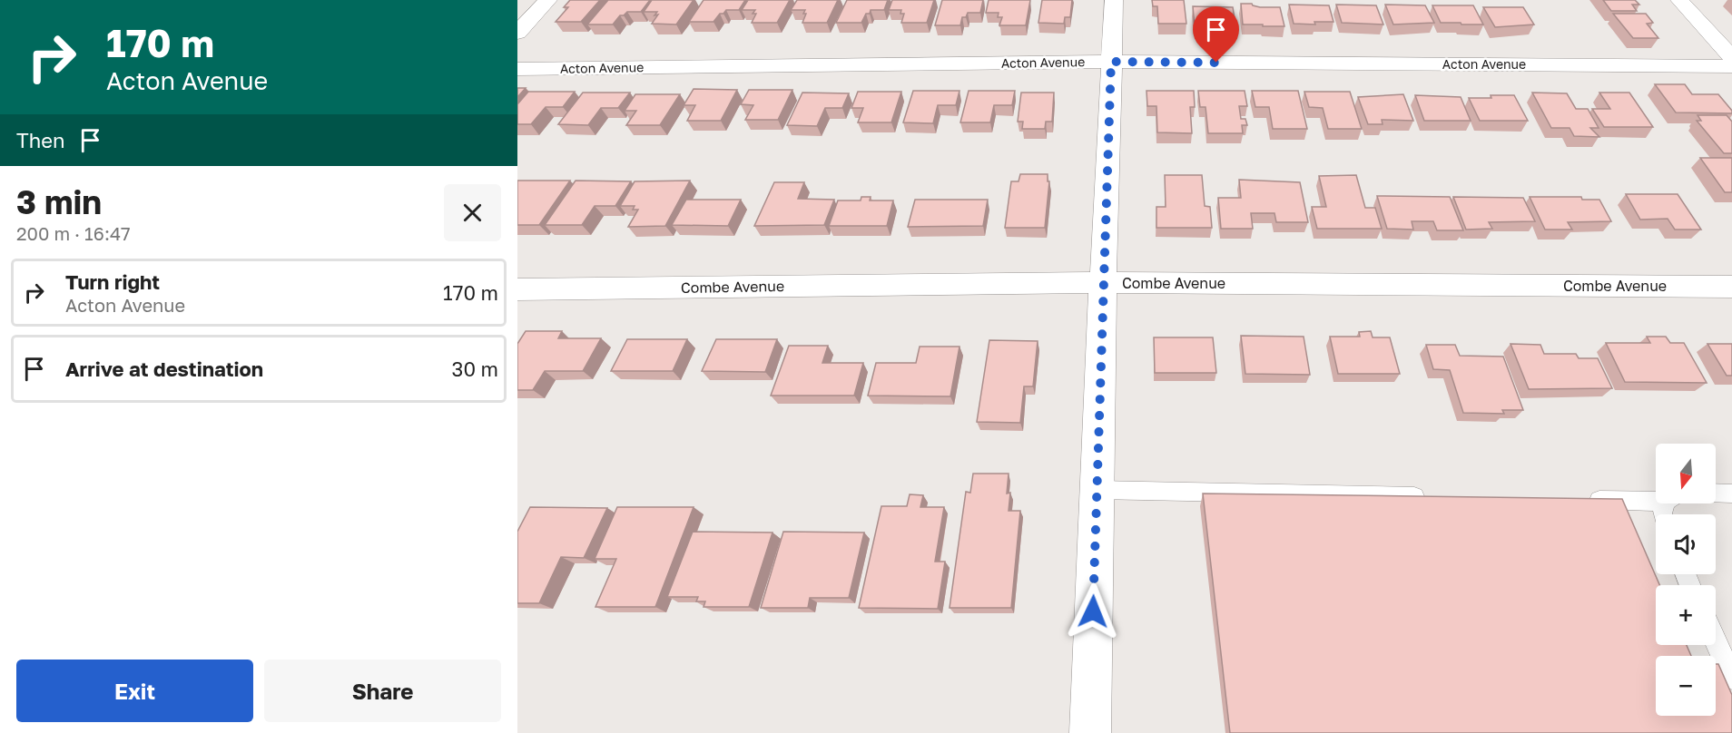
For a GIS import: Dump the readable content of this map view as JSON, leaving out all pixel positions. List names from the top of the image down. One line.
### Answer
{"streets":{"street":["Acton Avenue","Combe Avenue"]},"north":"bottom","page":{"turn":["170 m","Acton Avenue"],"then":"Then","heading":["3 min","200 m · 16:47"],"list":[{"name":"Turn right","note":"Acton Avenue","value":"170 m"},{"name":"Arrive at destination","value":"30 m"}],"map_buttons":["+","−"],"buttons":["Exit","Share"]}}
